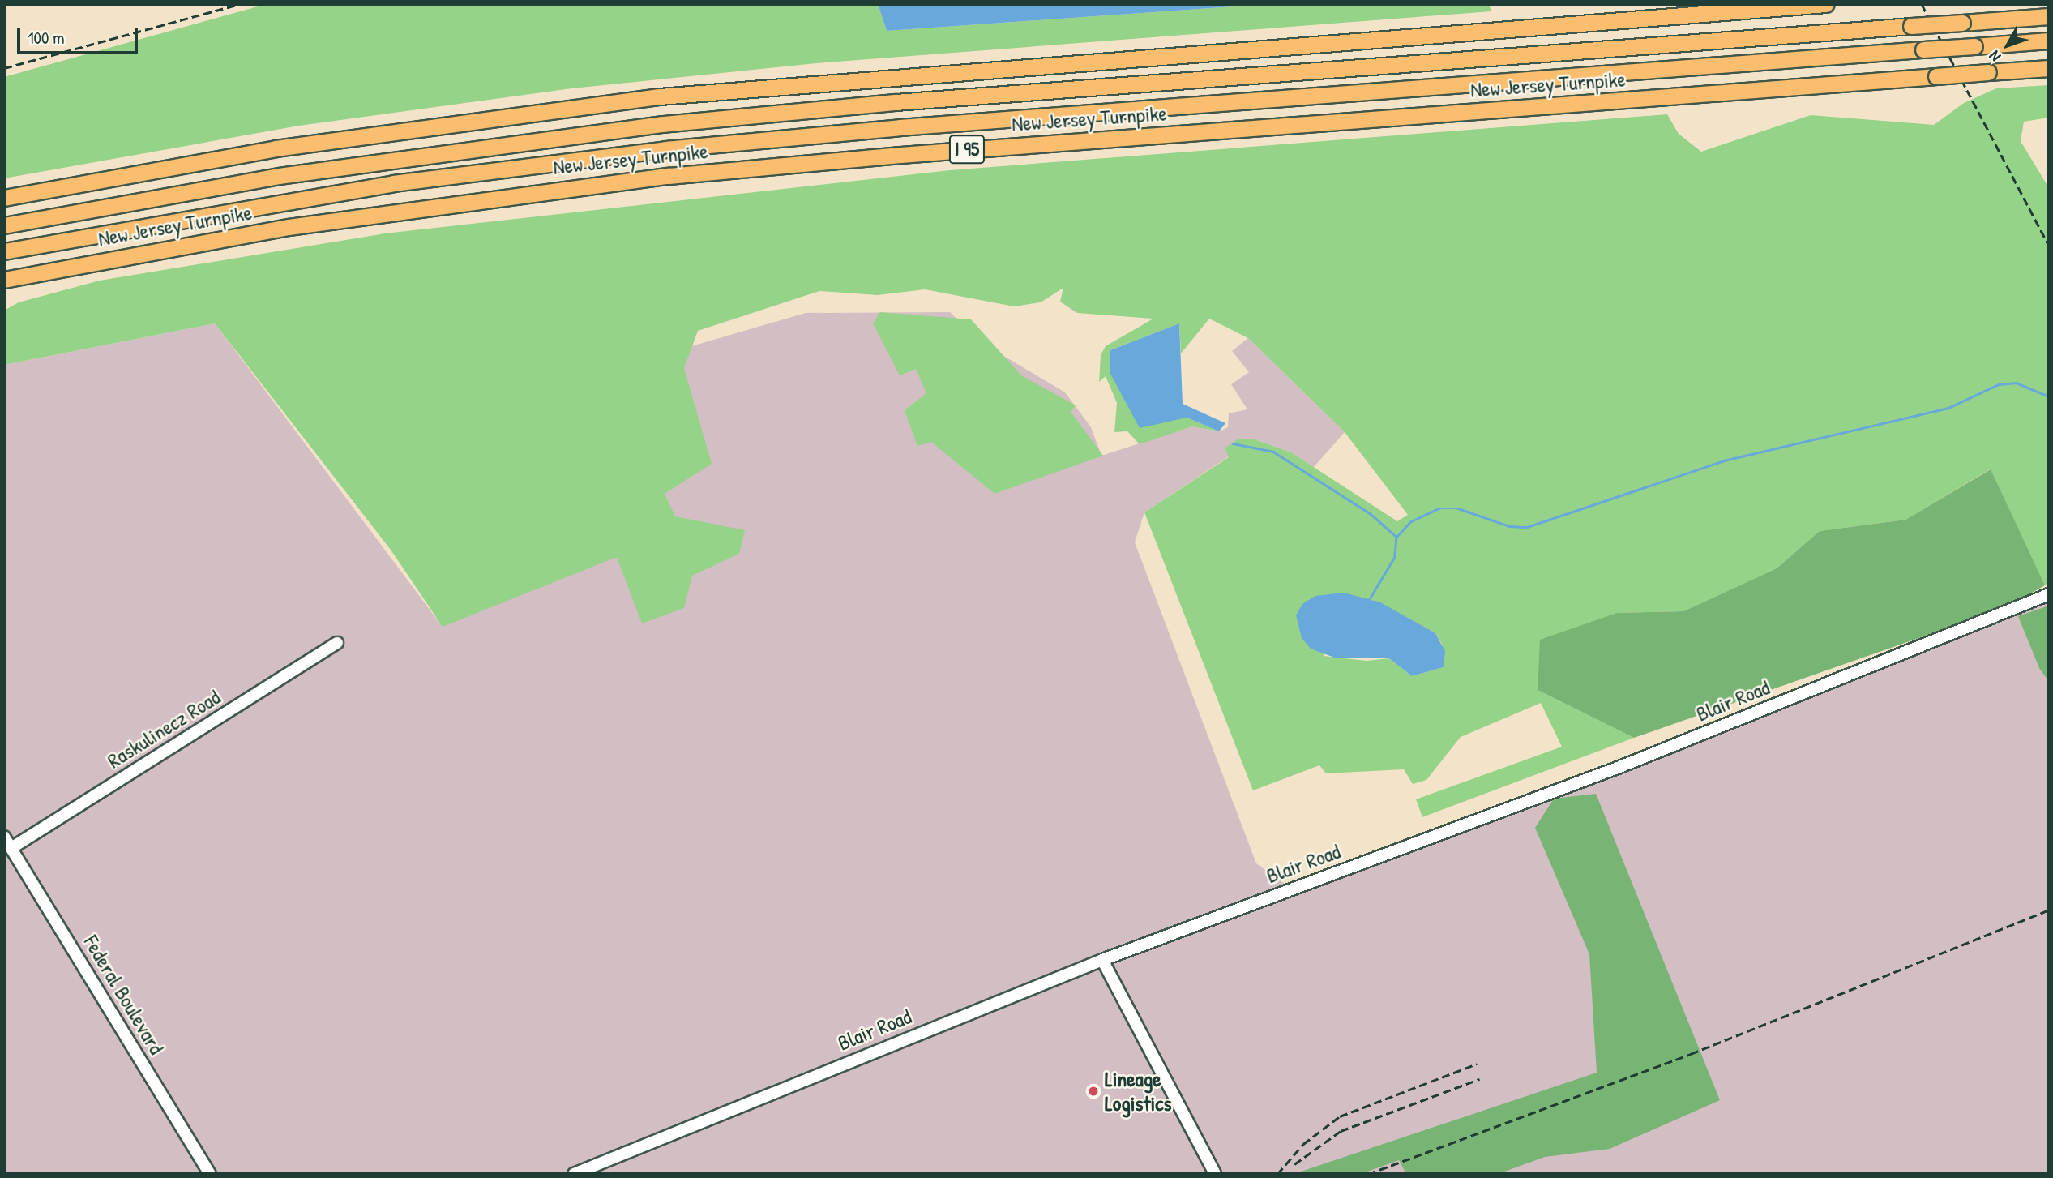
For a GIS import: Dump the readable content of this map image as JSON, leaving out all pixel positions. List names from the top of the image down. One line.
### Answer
{"streets":{"highway":["New Jersey Turnpike","I 95"],"street":["Blair Road","Raskulinecz Road","Federal Boulevard"]},"crossings":[["Raskulinecz Road","Federal Boulevard"]],"places":["Lineage Logistics"],"scale_bar":"100 m","north":"bottom left"}
